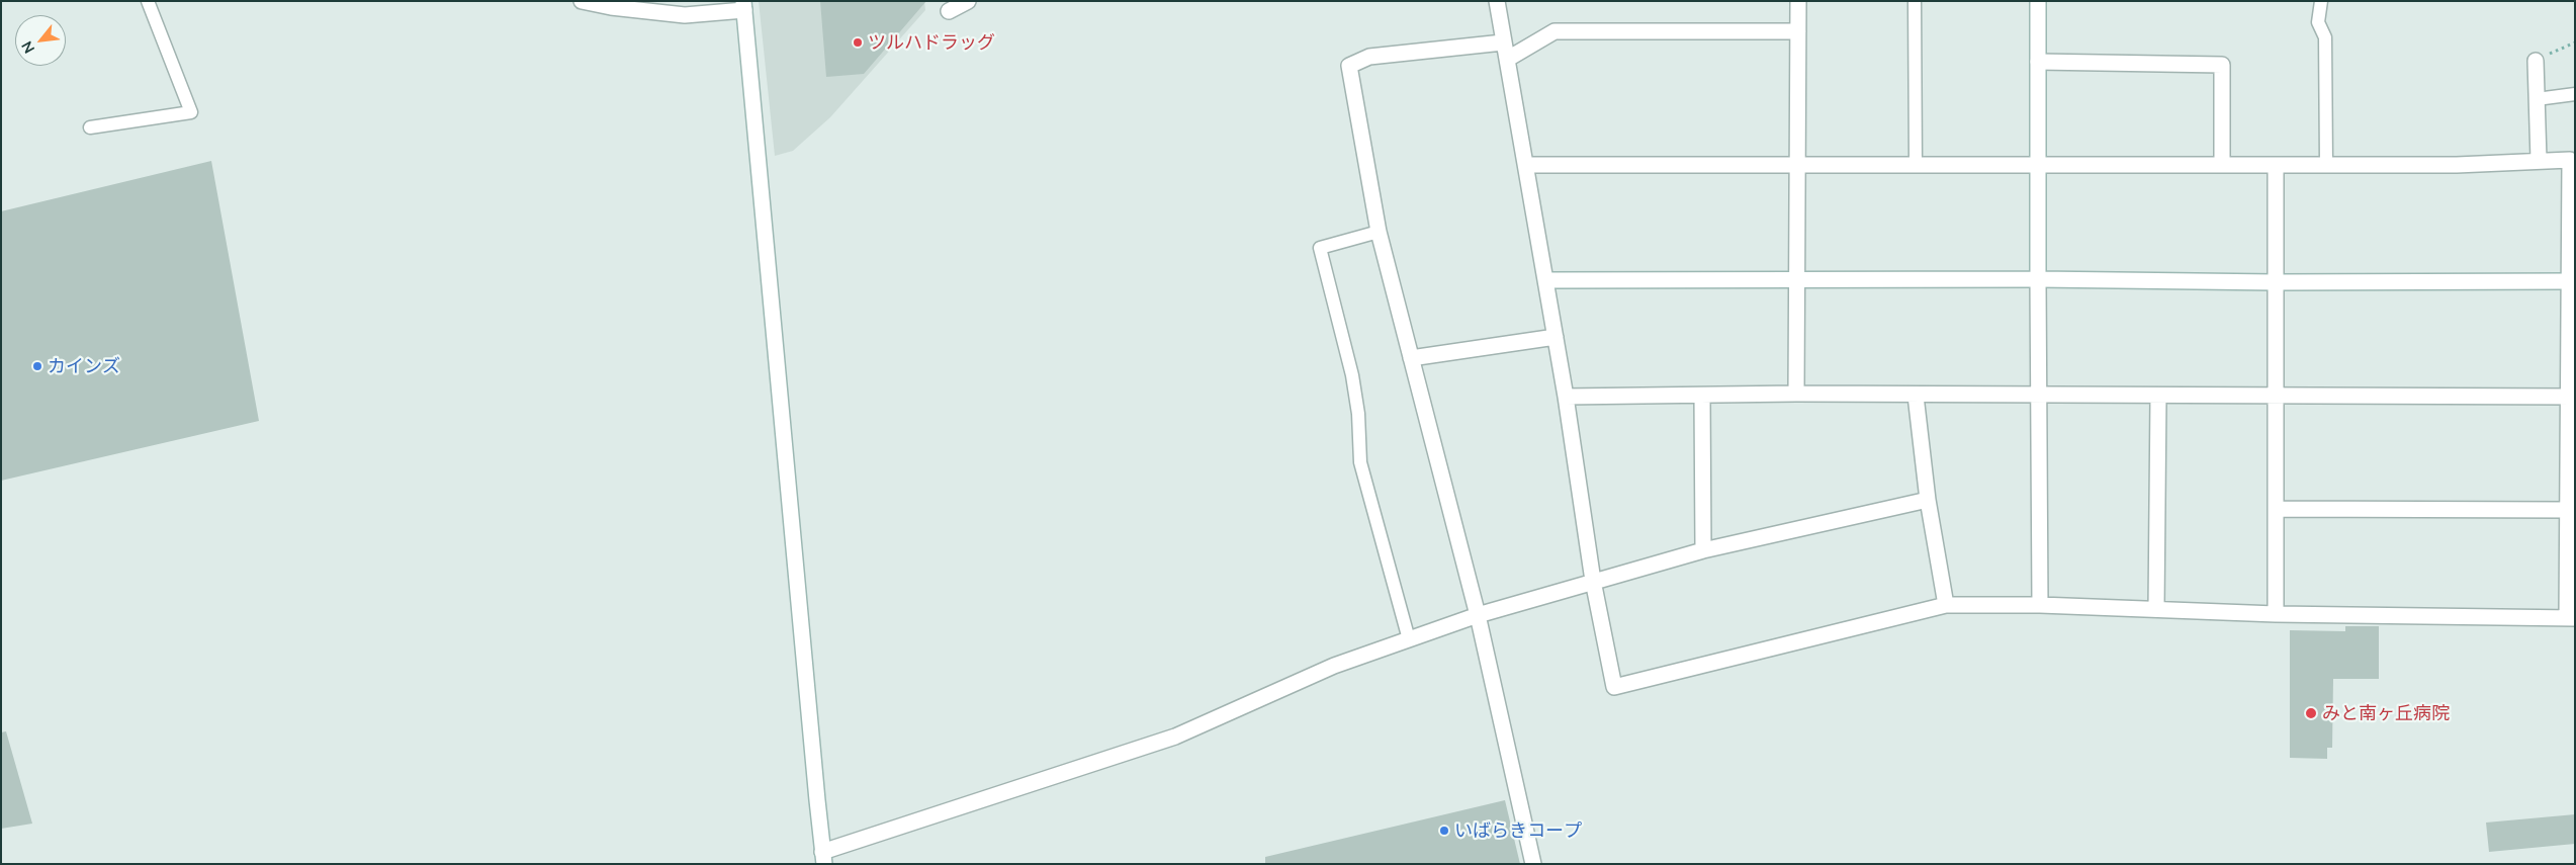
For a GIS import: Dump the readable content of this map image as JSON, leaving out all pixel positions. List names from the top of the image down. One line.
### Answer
{"places":["ツルハドラッグ","カインズ","みと南ヶ丘病院","いばらきコープ"],"north":"bottom left"}
